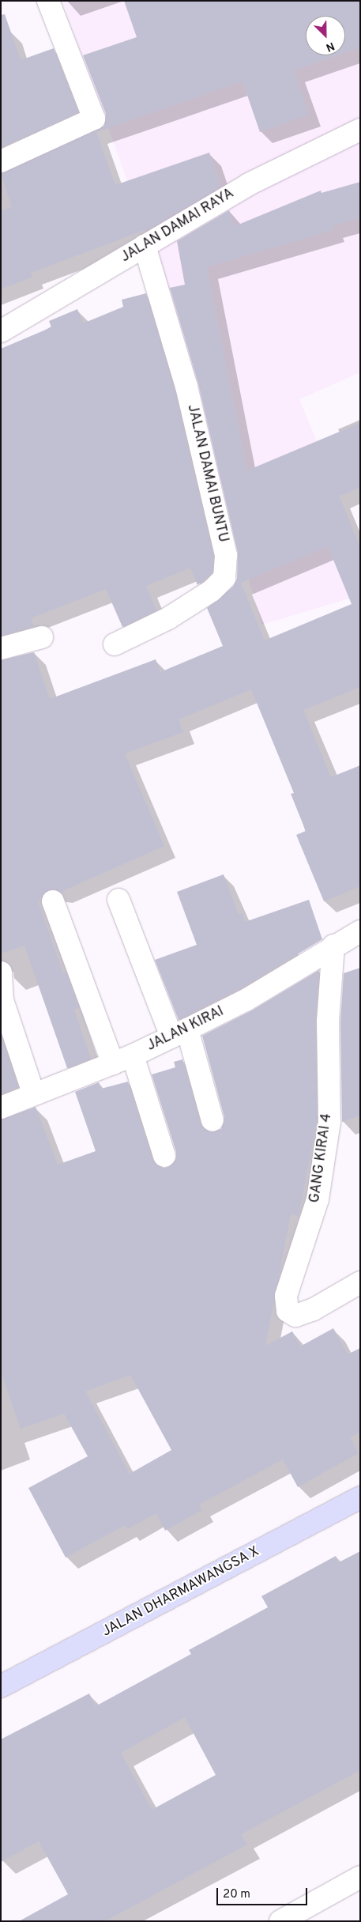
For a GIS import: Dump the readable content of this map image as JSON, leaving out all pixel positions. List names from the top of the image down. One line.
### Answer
{"streets":{"street":["JALAN DAMAI RAYA","JALAN DAMAI BUNTU","JALAN KIRAI","GANG KIRAI 4","JALAN DHARMAWANGSA X"]},"crossings":[["JALAN DAMAI RAYA","JALAN DAMAI BUNTU"],["JALAN KIRAI","GANG KIRAI 4"]],"scale_bar":"20 m","north":"bottom right"}
